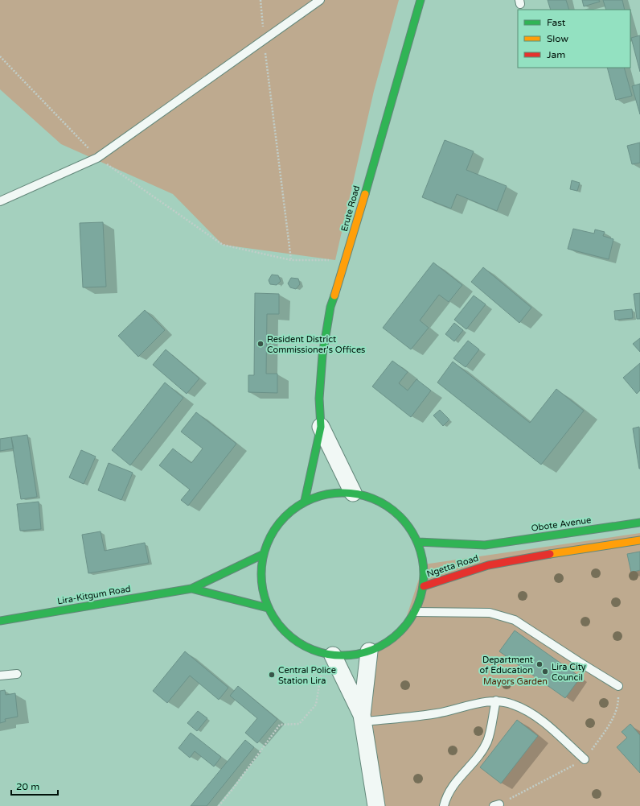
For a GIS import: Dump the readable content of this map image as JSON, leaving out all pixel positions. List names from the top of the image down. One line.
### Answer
{"streets":{"main road":["Erute Road","Obote Avenue","Ngetta Road","Lira-Kitgum Road"]},"crossings":[["Obote Avenue","Ngetta Road"]],"parks":["Mayors Garden"],"places":["Resident District Commissioner's Offices","Department of Education","Lira City Council","Central Police Station Lira"],"legend":["Fast","Slow","Jam"],"scale_bar":"20 m"}
